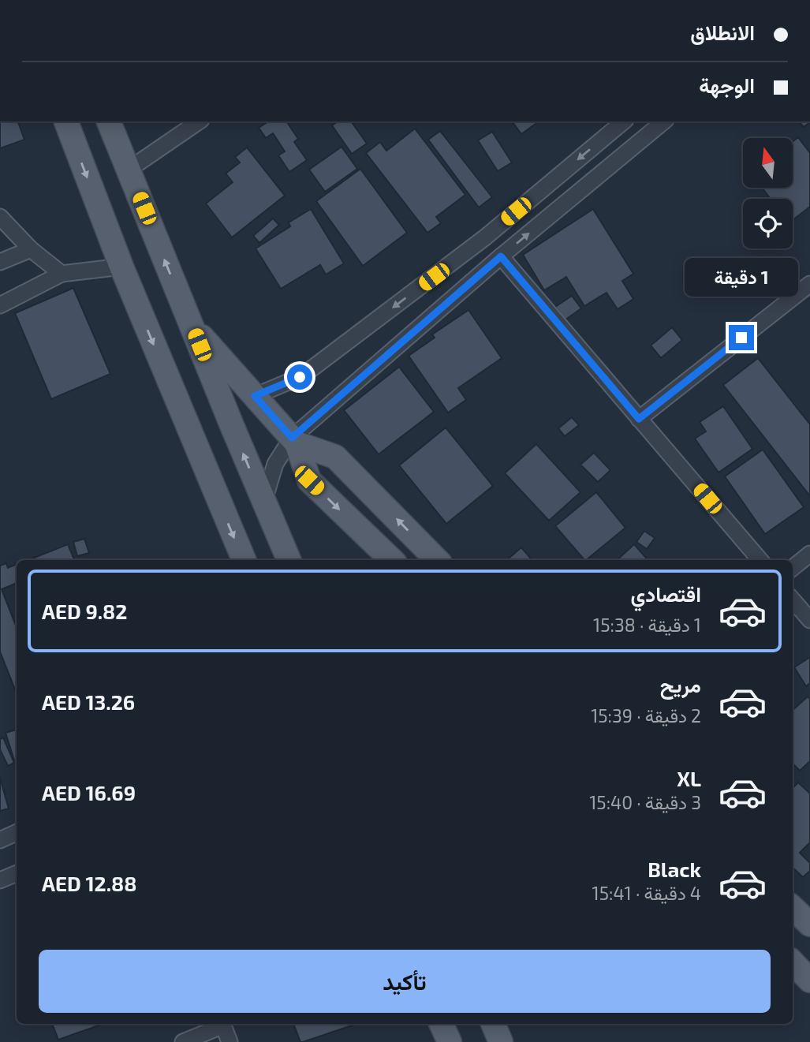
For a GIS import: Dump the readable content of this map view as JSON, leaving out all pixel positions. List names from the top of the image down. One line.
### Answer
{"north":"top","page":{"banner":["الانطلاق","الوجهة"],"bubble":"1 دقيقة","list":[{"name":"اقتصادي","note":"1 دقيقة · 15:38","value":"AED 9.82"},{"name":"مريح","note":"2 دقيقة · 15:39","value":"AED 13.26"},{"name":"XL","note":"3 دقيقة · 15:40","value":"AED 16.69"},{"name":"Black","note":"4 دقيقة · 15:41","value":"AED 12.88"}],"buttons":"تأكيد"}}
